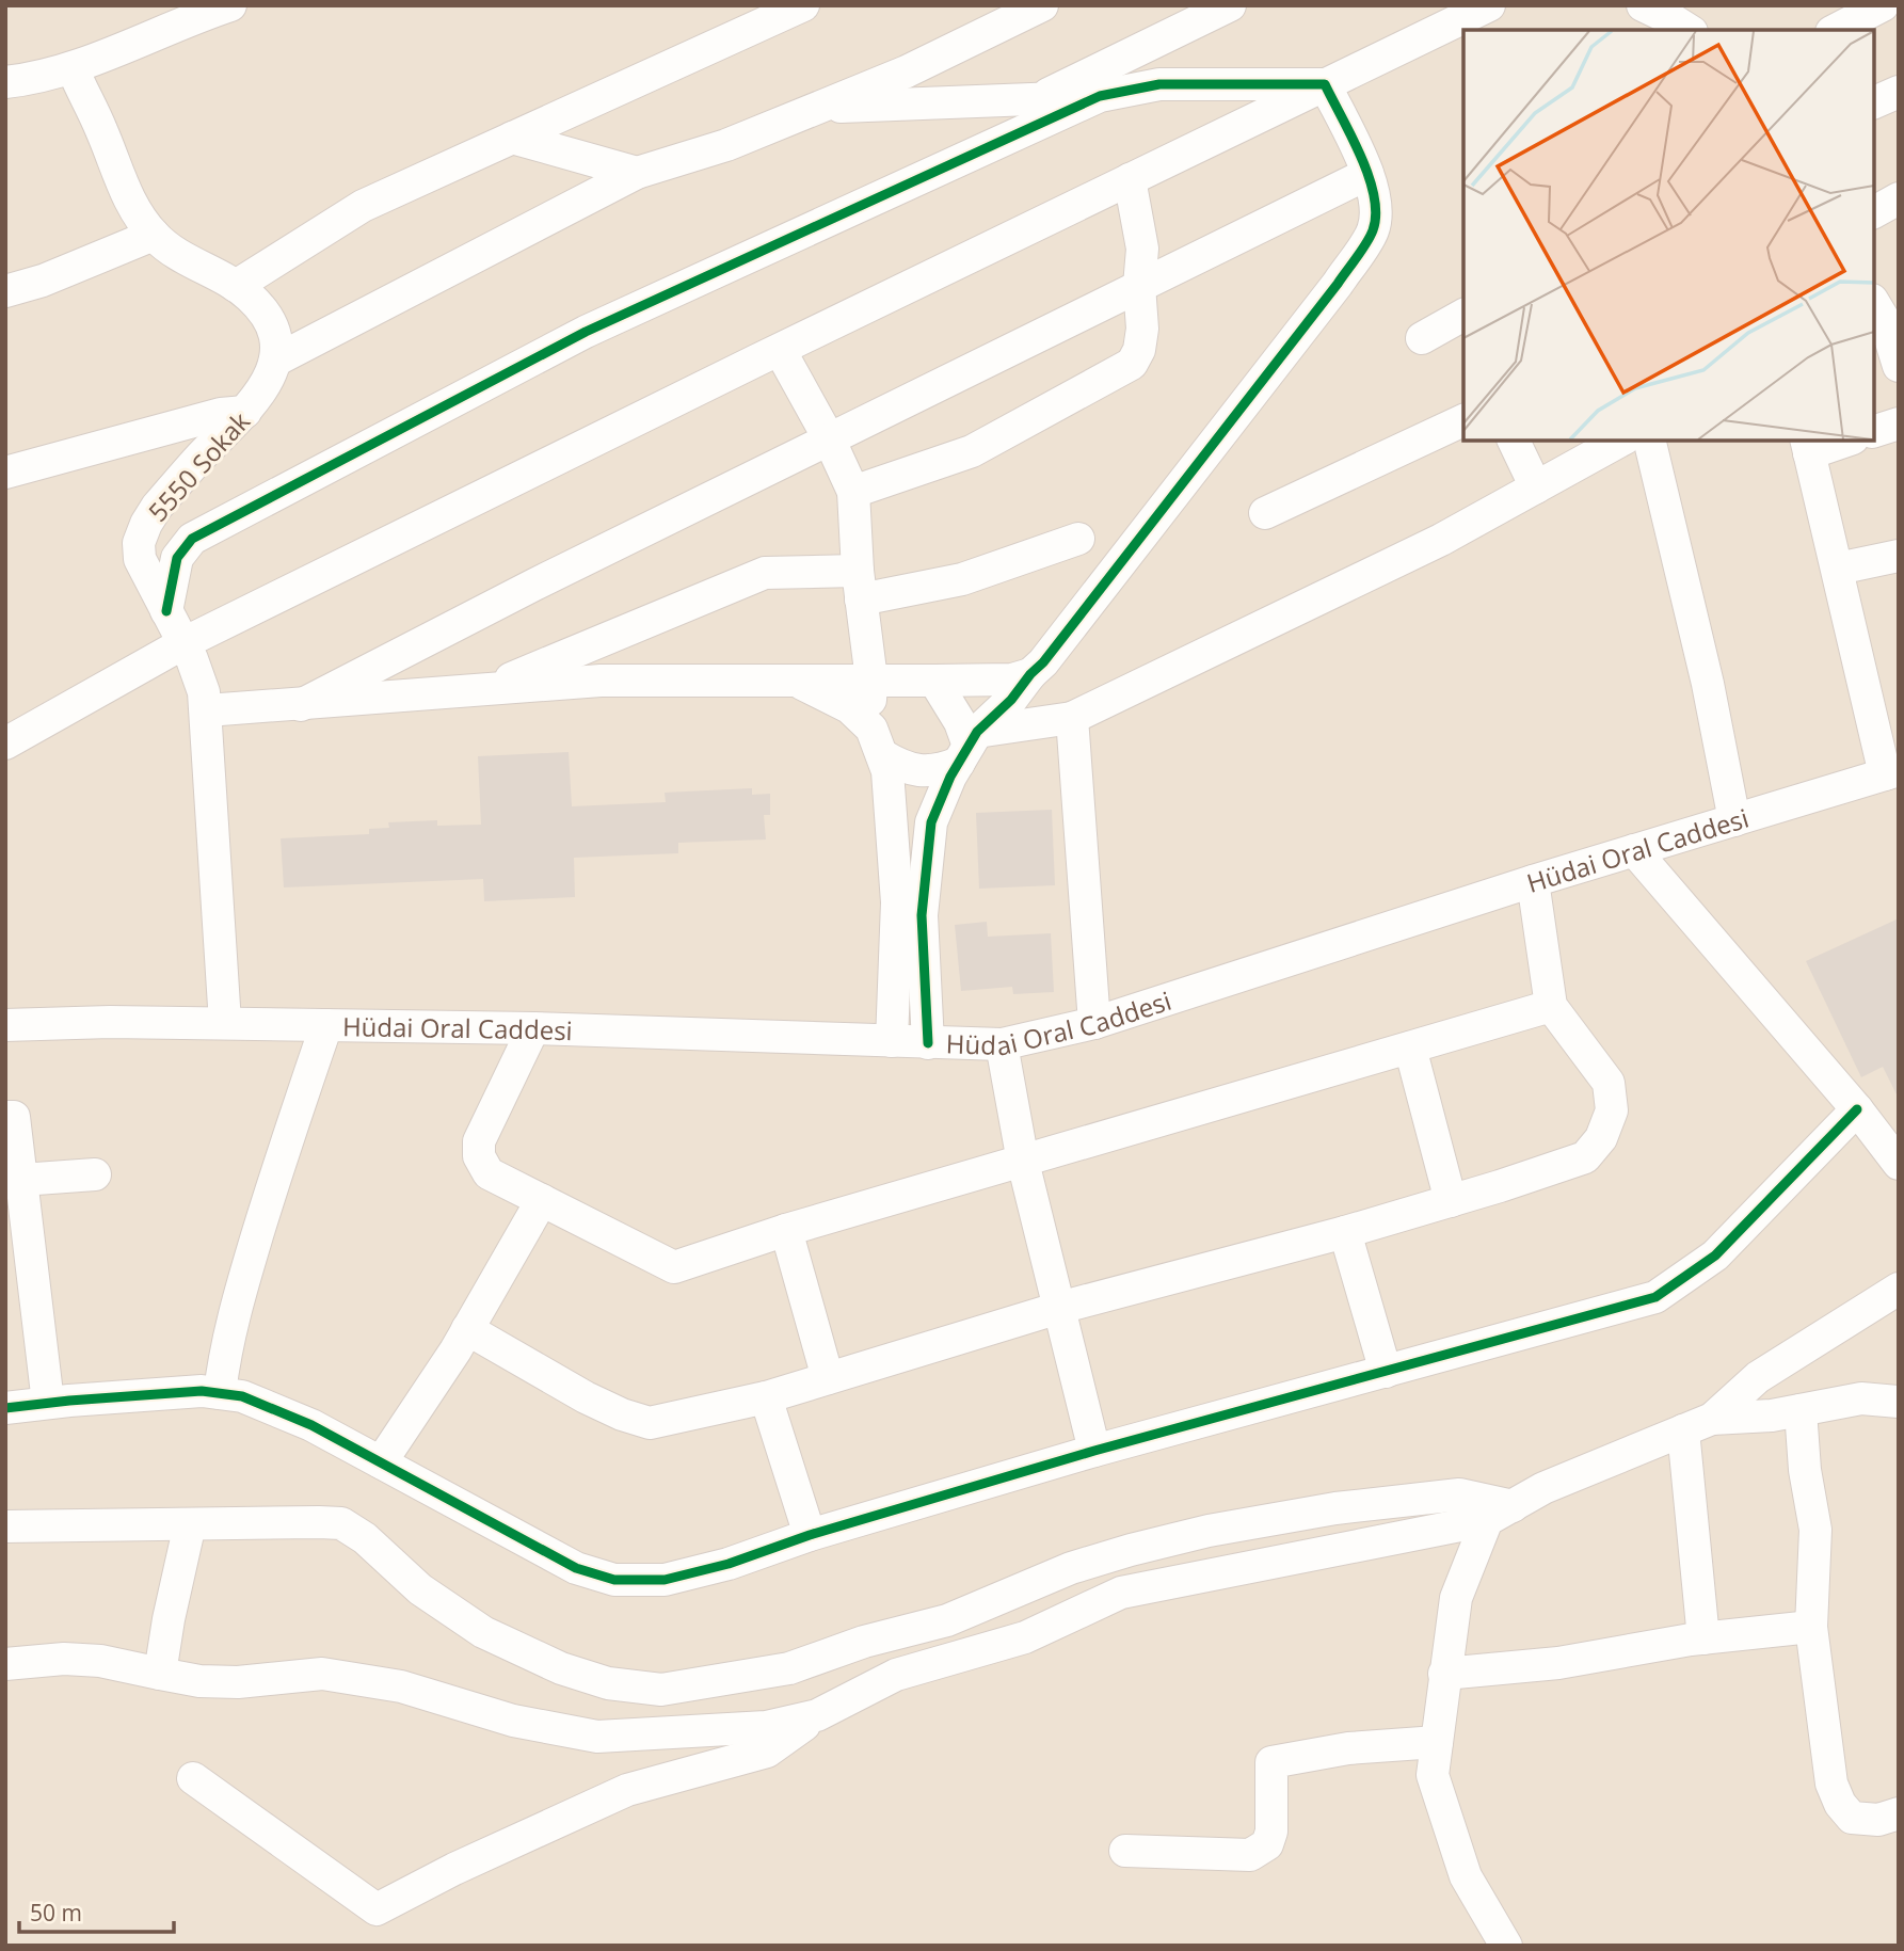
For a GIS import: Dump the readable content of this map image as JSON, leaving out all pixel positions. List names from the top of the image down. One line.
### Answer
{"streets":{"street":["5550 Sokak","Hüdai Oral Caddesi"]},"crossings":[["5550 Sokak","Hüdai Oral Caddesi"]],"scale_bar":"50 m"}
